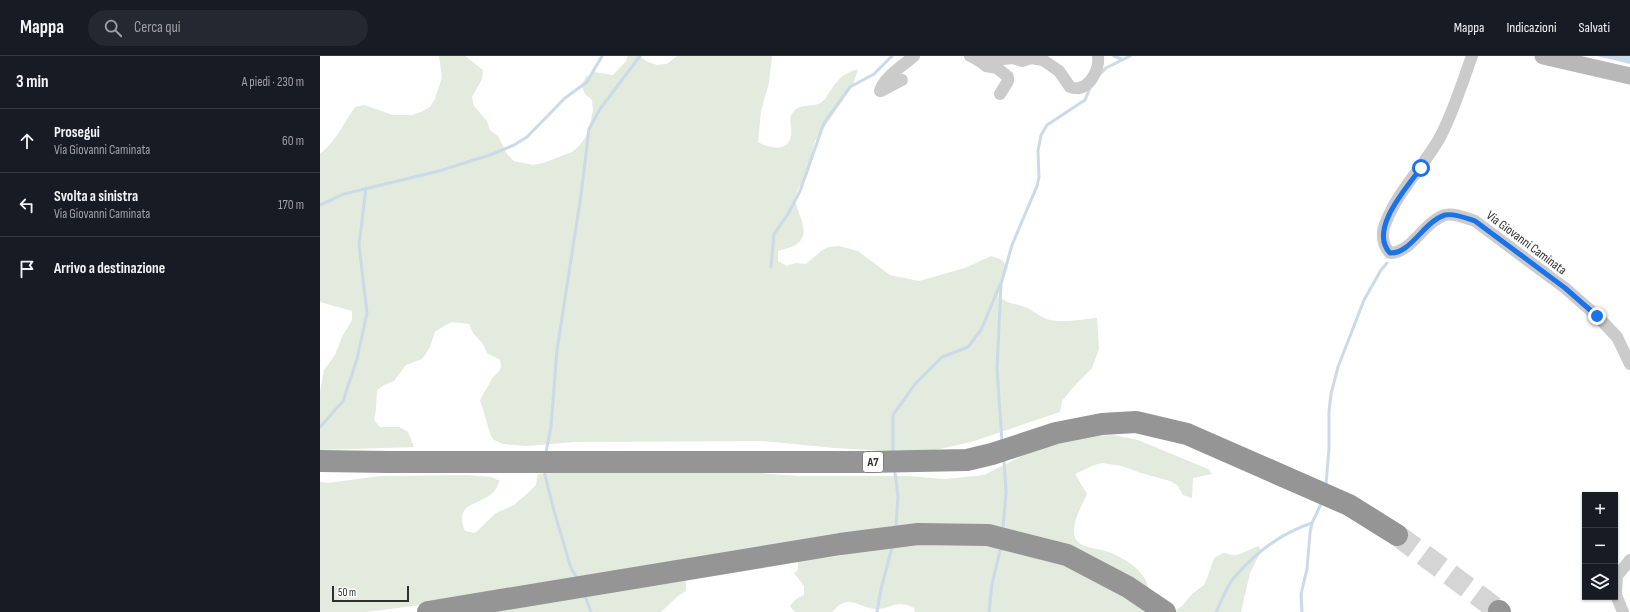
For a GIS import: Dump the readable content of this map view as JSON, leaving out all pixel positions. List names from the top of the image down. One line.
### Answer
{"streets":{"highway":["A7"],"street":["Via Giovanni Caminata"]},"scale_bar":"50 m","page":{"header":"Mappa","search":"Cerca qui","nav":["Mappa","Indicazioni","Salvati"],"heading":["3 min","A piedi · 230 m"],"list":[["Prosegui","Via Giovanni Caminata","60 m"],["Svolta a sinistra","Via Giovanni Caminata","170 m"],"Arrivo a destinazione"],"map_buttons":["+","−"],"scale":"50 m"}}
